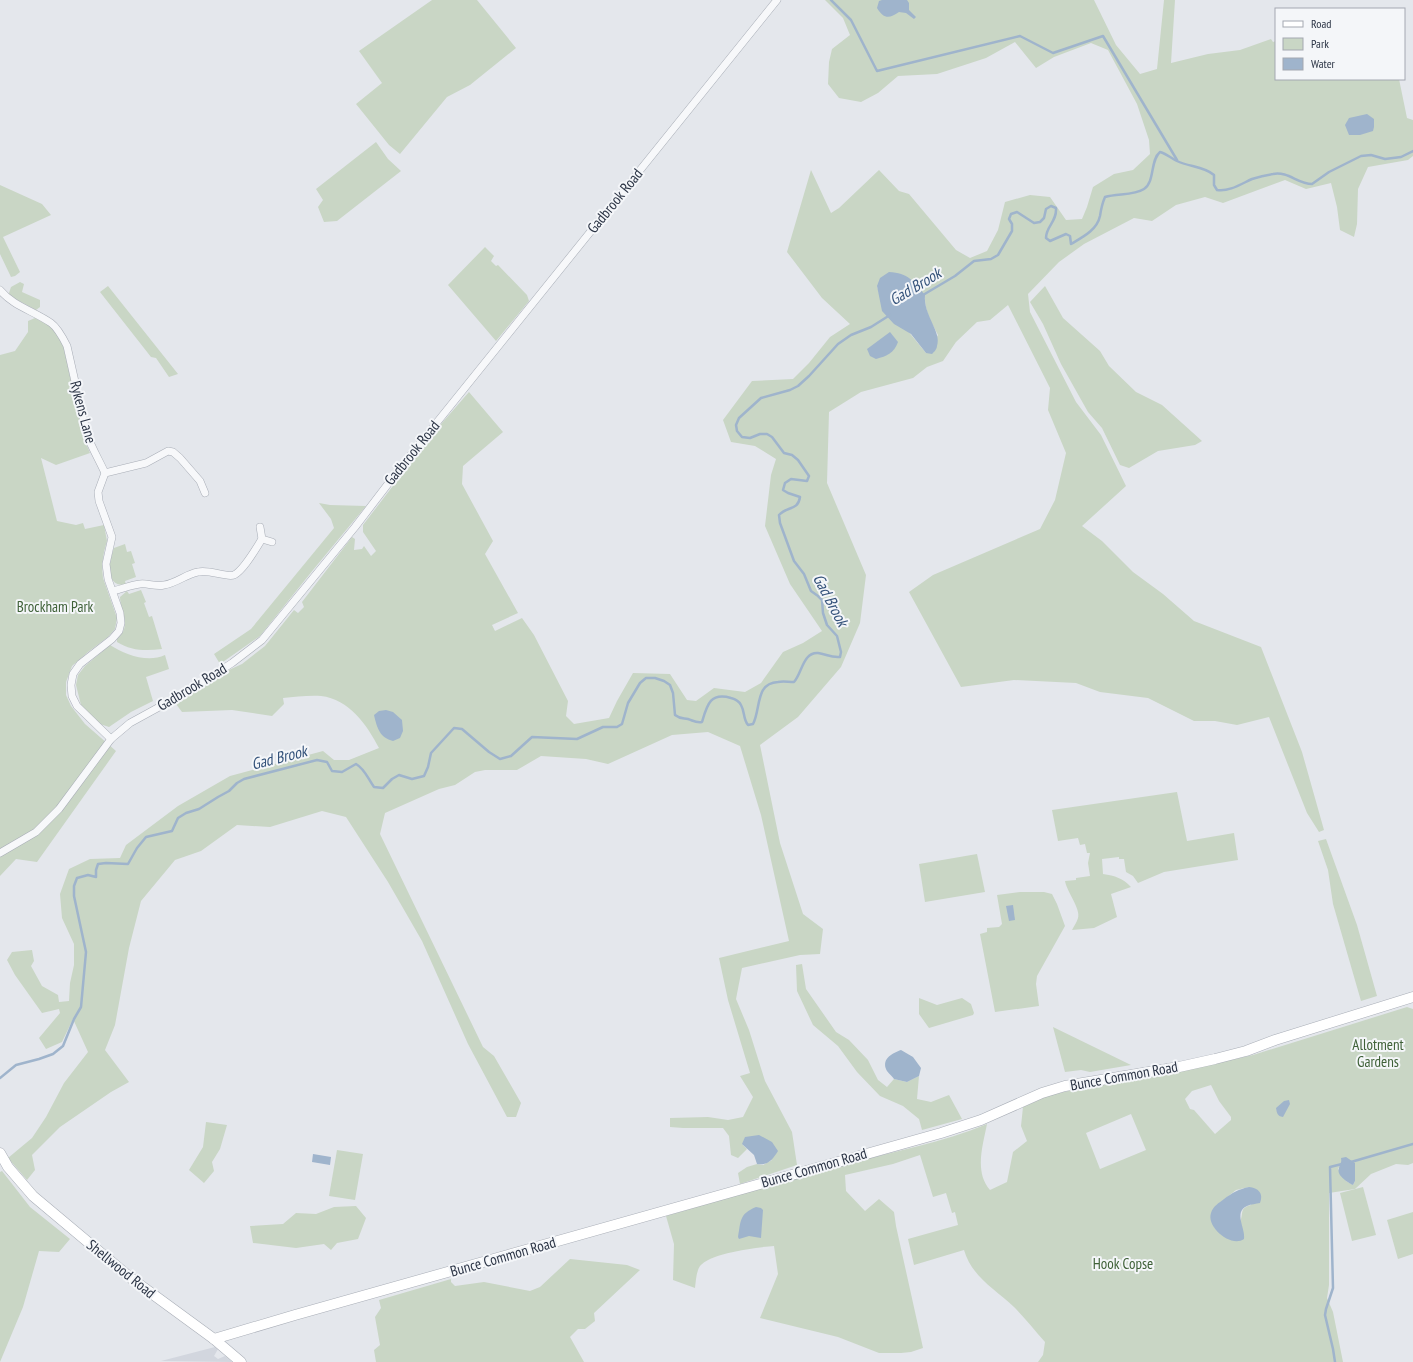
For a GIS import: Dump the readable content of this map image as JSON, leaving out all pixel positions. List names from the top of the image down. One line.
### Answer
{"streets":{"street":["Gadbrook Road","Rykens Lane","Bunce Common Road","Shellwood Road"]},"crossings":[["Bunce Common Road","Shellwood Road"]],"water":["Gad Brook"],"parks":["Brockham Park","Allotment Gardens","Hook Copse"],"legend":["Road","Park","Water"]}
